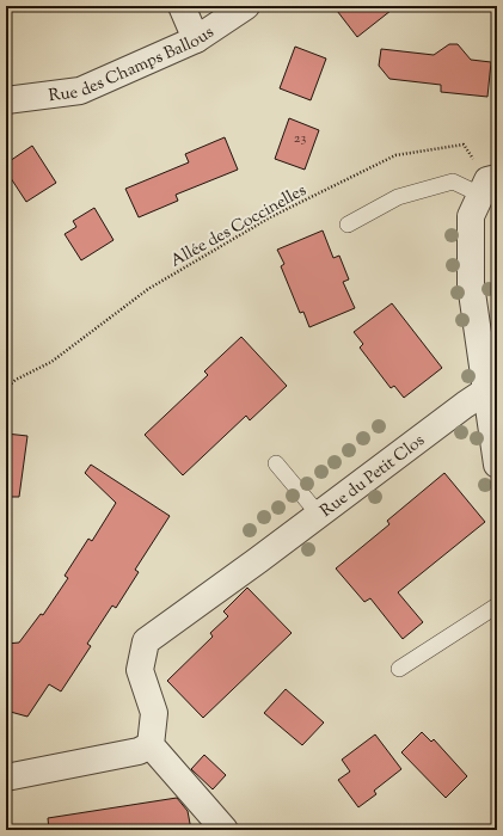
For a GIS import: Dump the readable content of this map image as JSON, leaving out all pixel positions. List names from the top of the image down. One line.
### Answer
{"streets":{"street":["Rue des Champs Ballous","Rue du Petit Clos"],"path":["Allée des Coccinelles"]},"house_numbers":["23"]}
